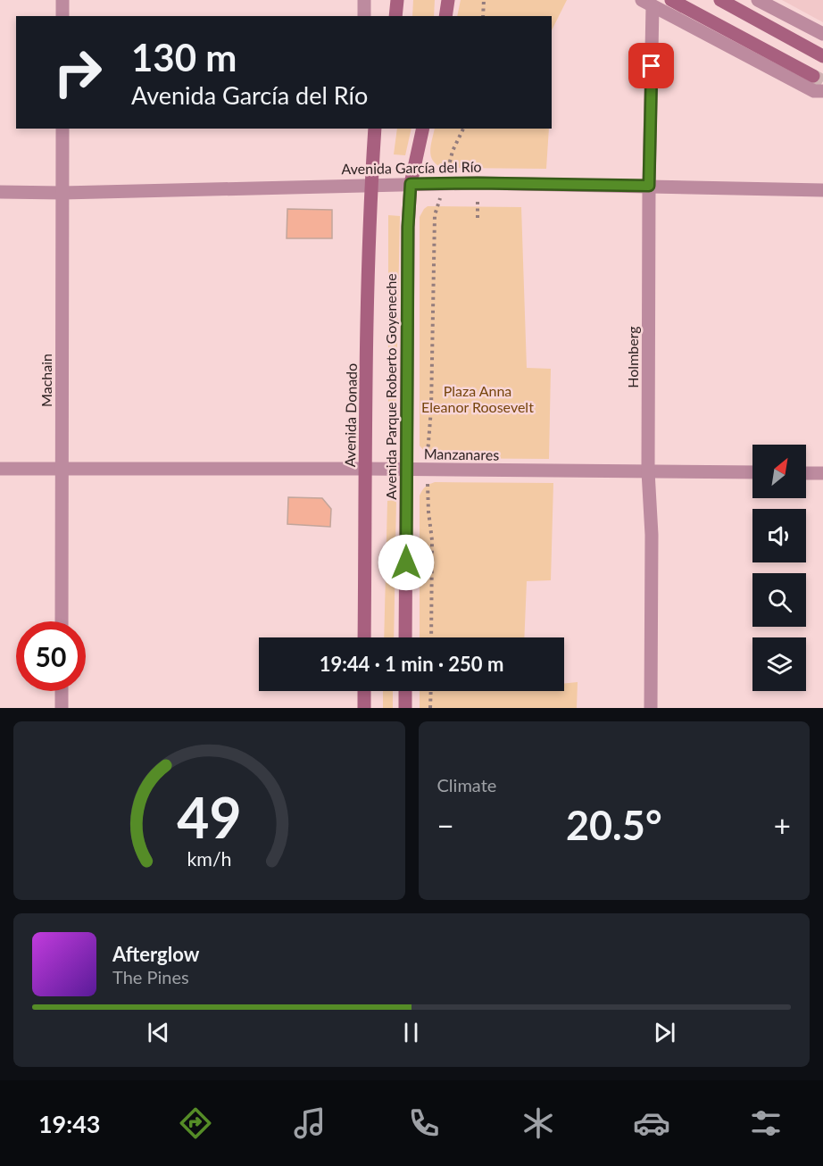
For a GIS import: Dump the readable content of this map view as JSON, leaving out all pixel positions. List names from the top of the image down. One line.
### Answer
{"streets":{"main road":["Avenida Parque Roberto Goyeneche","Avenida Donado"],"street":["Avenida García del Río","Holmberg","Machain","Manzanares"]},"crossings":[["Avenida García del Río","Holmberg"],["Avenida García del Río","Machain"],["Avenida García del Río","Avenida Parque Roberto Goyeneche"],["Avenida García del Río","Avenida Donado"],["Holmberg","Manzanares"],["Machain","Manzanares"],["Avenida Parque Roberto Goyeneche","Manzanares"],["Avenida Donado","Manzanares"]],"parks":["Plaza Anna Eleanor Roosevelt"],"north":"top right","page":{"turn":["130 m","Avenida García del Río"],"limit":"50","trip":"19:44 · 1 min · 250 m","tile":"Climate","heat":["−","20.5°","+"],"song":["Afterglow","The Pines"],"tabs":"19:43","gauge":["49","km/h"]}}
